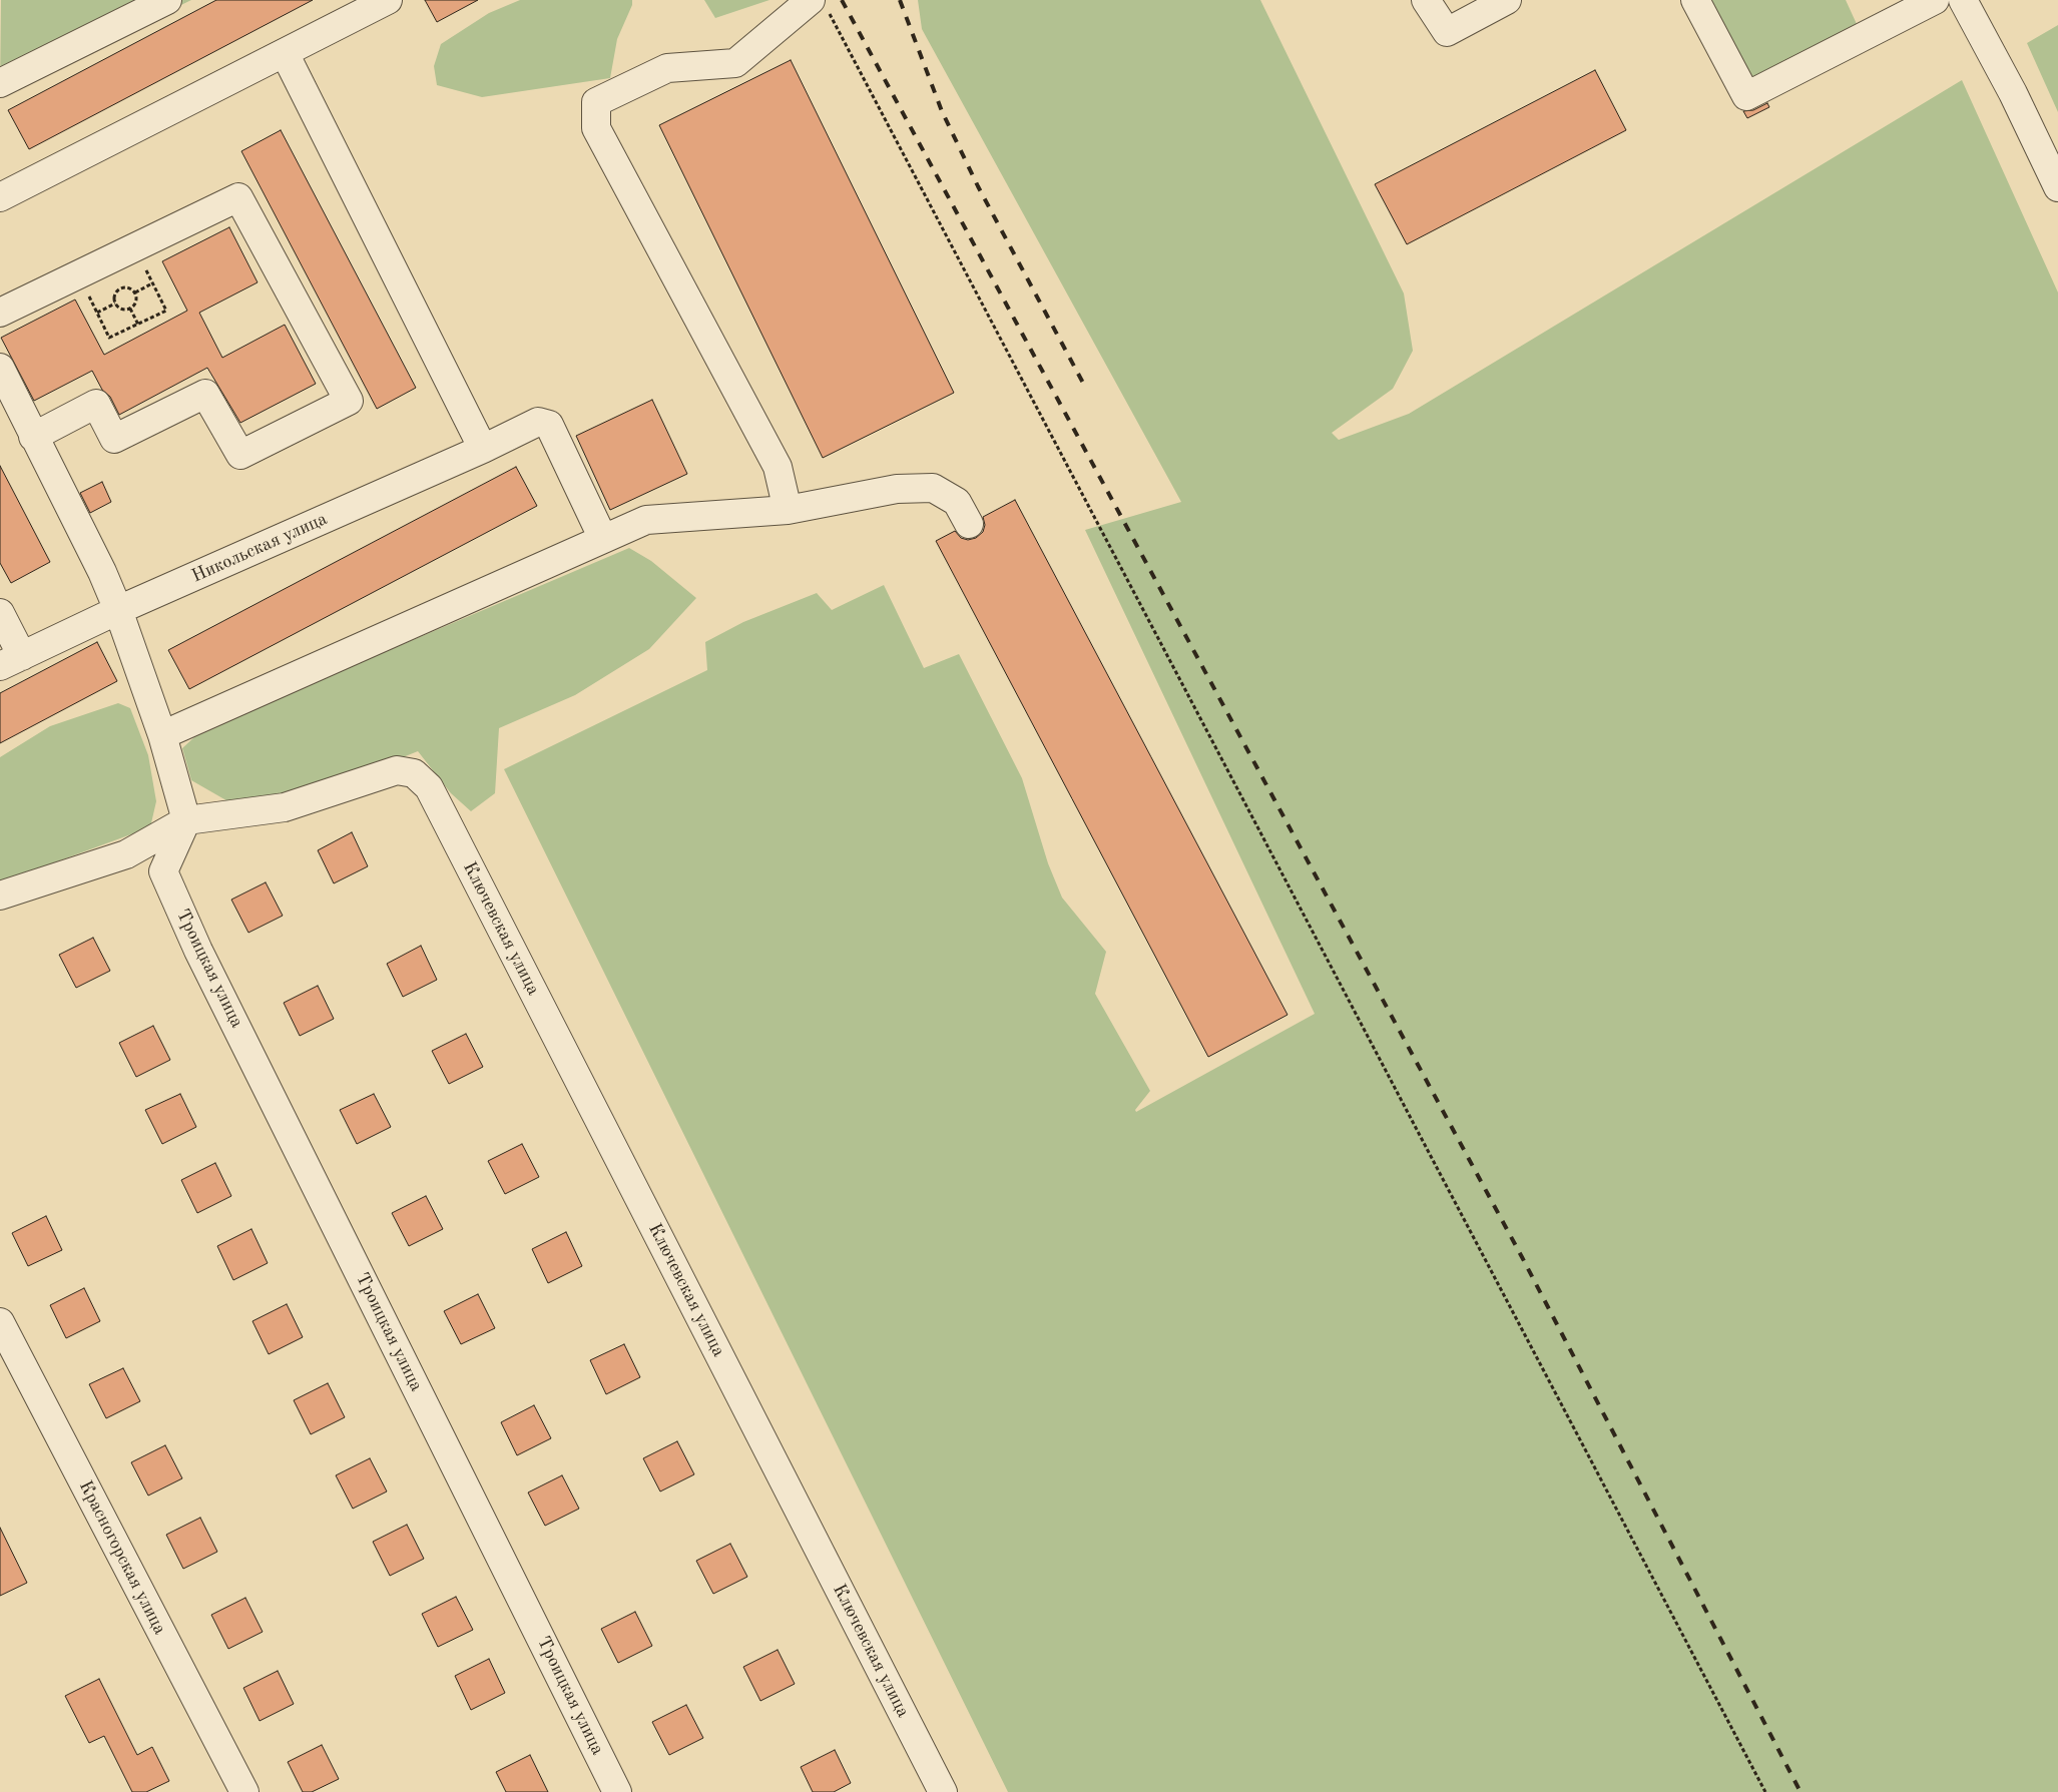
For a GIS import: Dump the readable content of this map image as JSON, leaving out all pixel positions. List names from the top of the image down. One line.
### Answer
{"streets":{"street":["Никольская улица","Ключевская улица","Троицкая улица","Красногорская улица"]},"crossings":[["Ключевская улица","Троицкая улица"]]}
